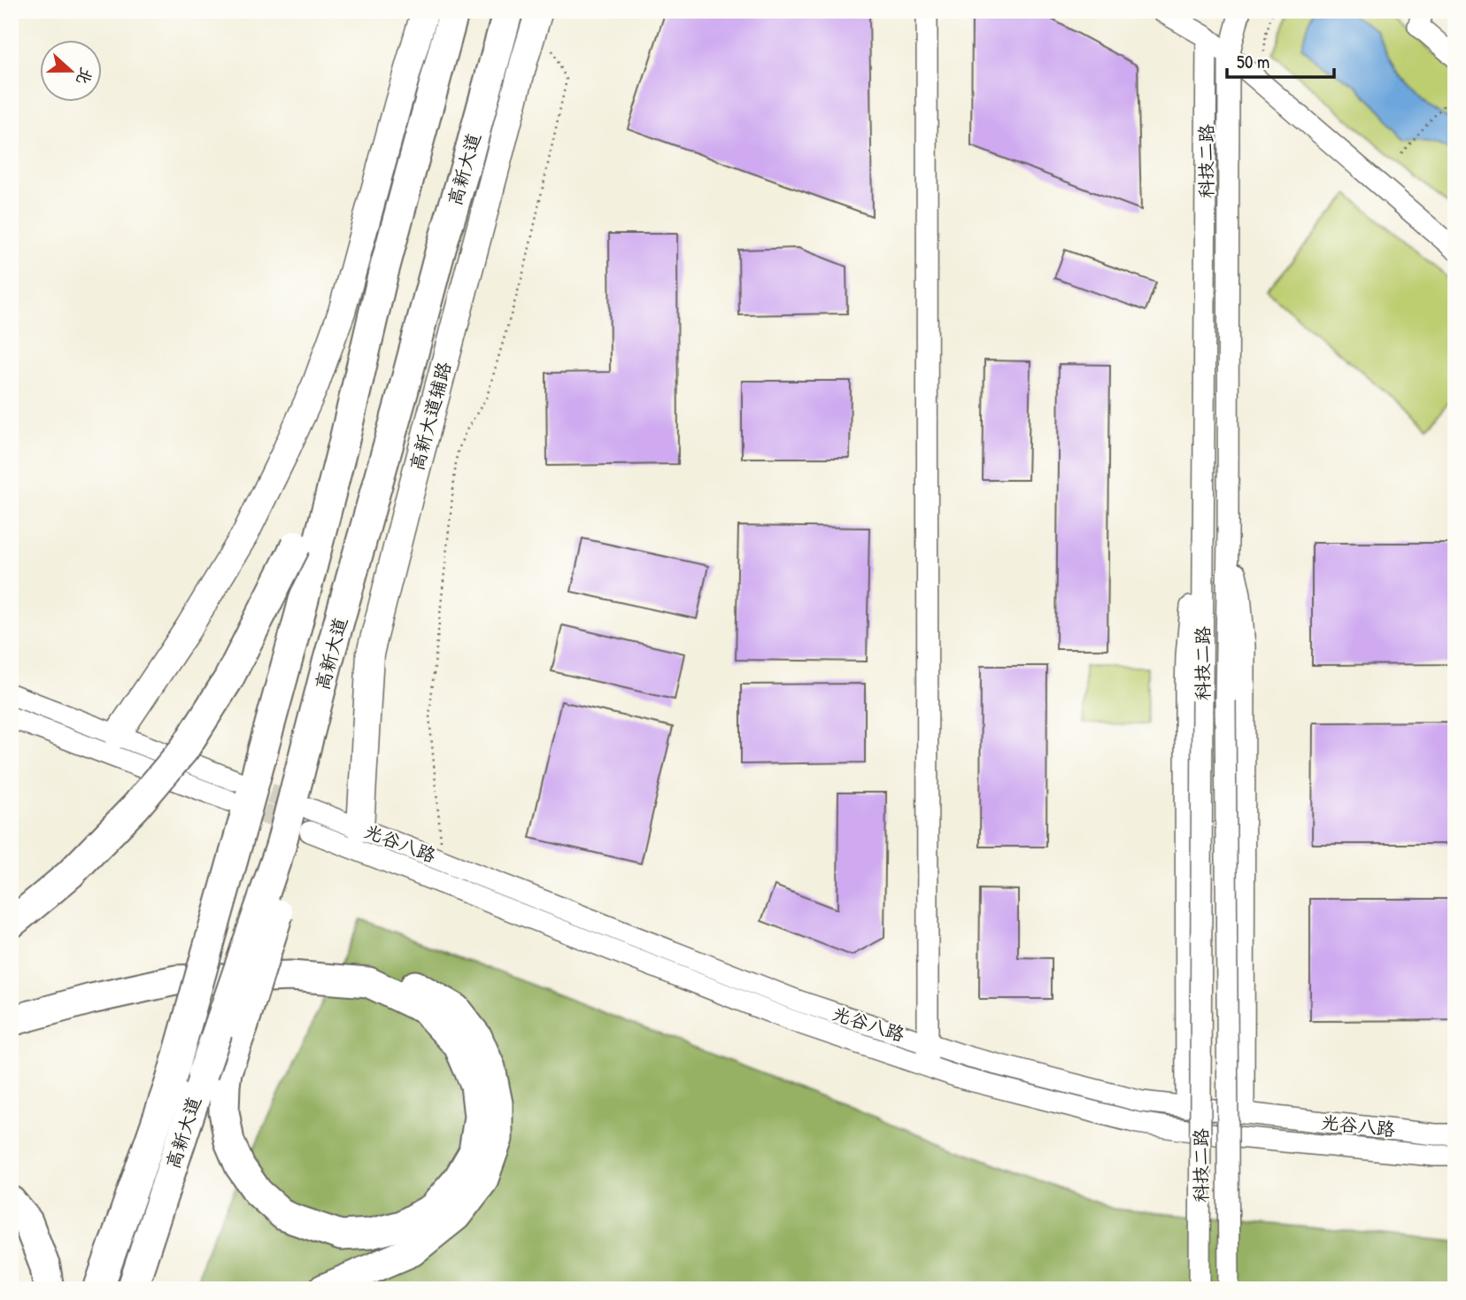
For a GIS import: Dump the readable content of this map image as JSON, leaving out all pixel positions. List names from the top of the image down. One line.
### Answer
{"streets":{"highway":["高新大道"],"main road":["高新大道辅路"],"street":["科技二路","光谷八路"]},"crossings":[["高新大道","光谷八路"],["高新大道辅路","光谷八路"]],"scale_bar":"50 m","north":"right"}
